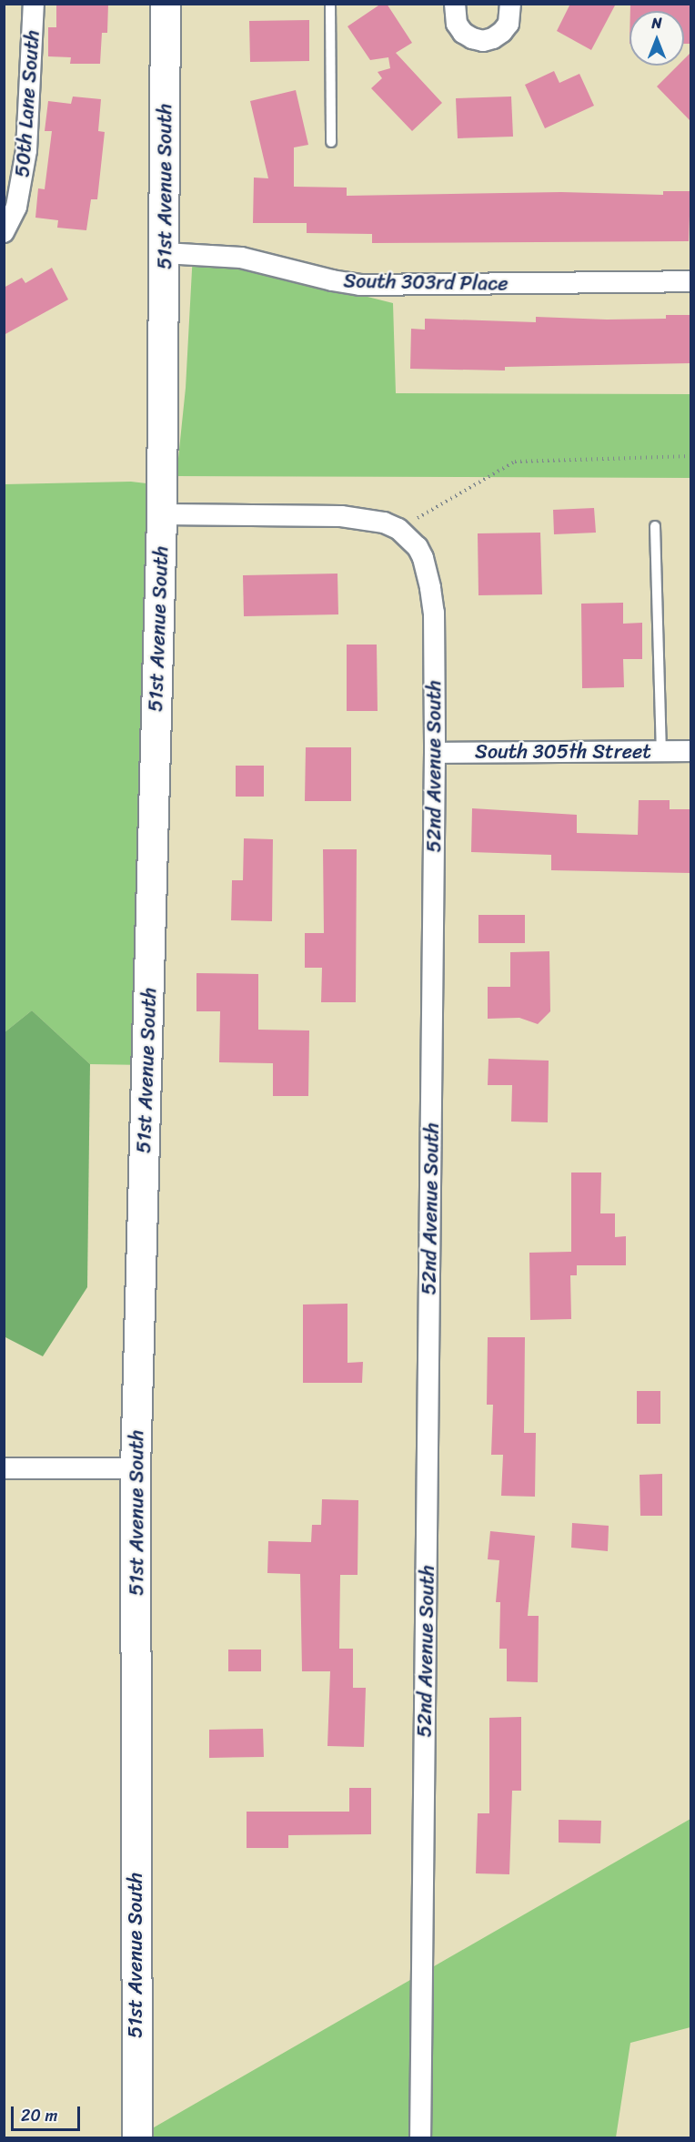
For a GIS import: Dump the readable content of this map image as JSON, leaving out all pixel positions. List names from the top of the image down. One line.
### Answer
{"streets":{"main road":["51st Avenue South"],"street":["50th Lane South","South 303rd Place","South 305th Street","52nd Avenue South"]},"crossings":[["51st Avenue South","South 303rd Place"],["51st Avenue South","52nd Avenue South"],["South 305th Street","52nd Avenue South"]],"scale_bar":"20 m","north":"top"}
